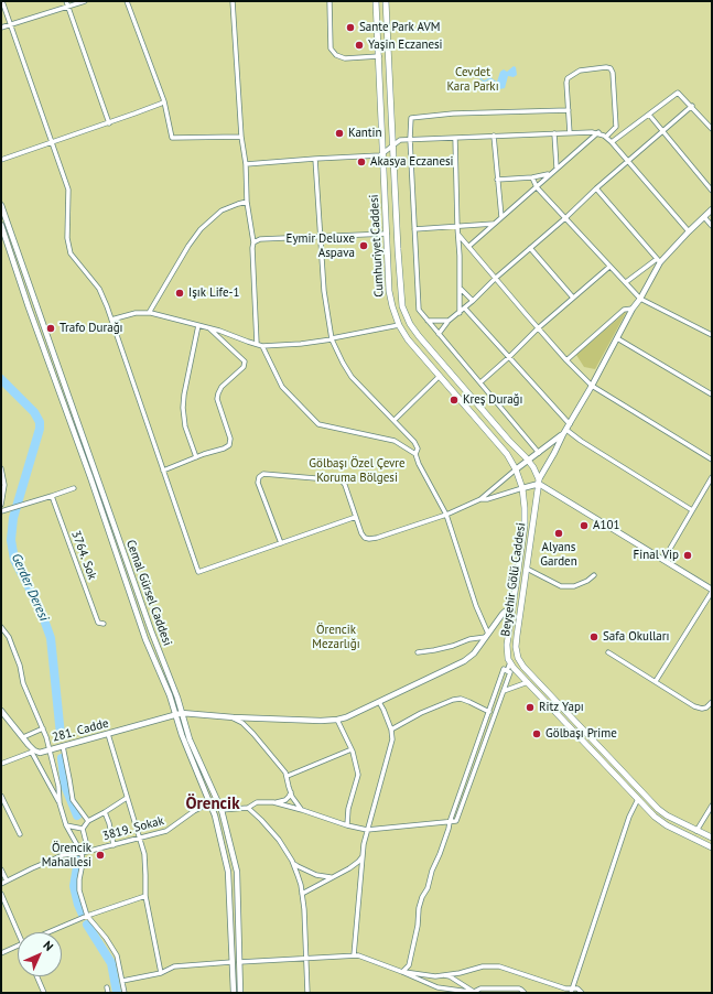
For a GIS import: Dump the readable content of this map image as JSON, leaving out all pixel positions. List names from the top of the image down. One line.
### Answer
{"streets":{"main road":["Cumhuriyet Caddesi","Beyşehir Gölü Caddesi"],"street":["3764. Sok","Cemal Gürsel Caddesi","281. Cadde","3819. Sokak"]},"crossings":[["Cemal Gürsel Caddesi","281. Cadde"],["Cemal Gürsel Caddesi","3819. Sokak"]],"districts":["Örencik"],"water":["Gerder Deresi"],"parks":["Cevdet Kara Parkı","Gölbaşı Özel Çevre Koruma Bölgesi","Örencik Mezarlığı"],"places":["Sante Park AVM","Yaşin Eczanesi","Kantin","Akasya Eczanesi","Eymir Deluxe Aspava","Işık Life-1","Trafo Durağı","Kreş Durağı","A101","Alyans Garden","Final Vip","Safa Okulları","Ritz Yapı","Gölbaşı Prime","Örencik Mahallesi"],"north":"top right"}
